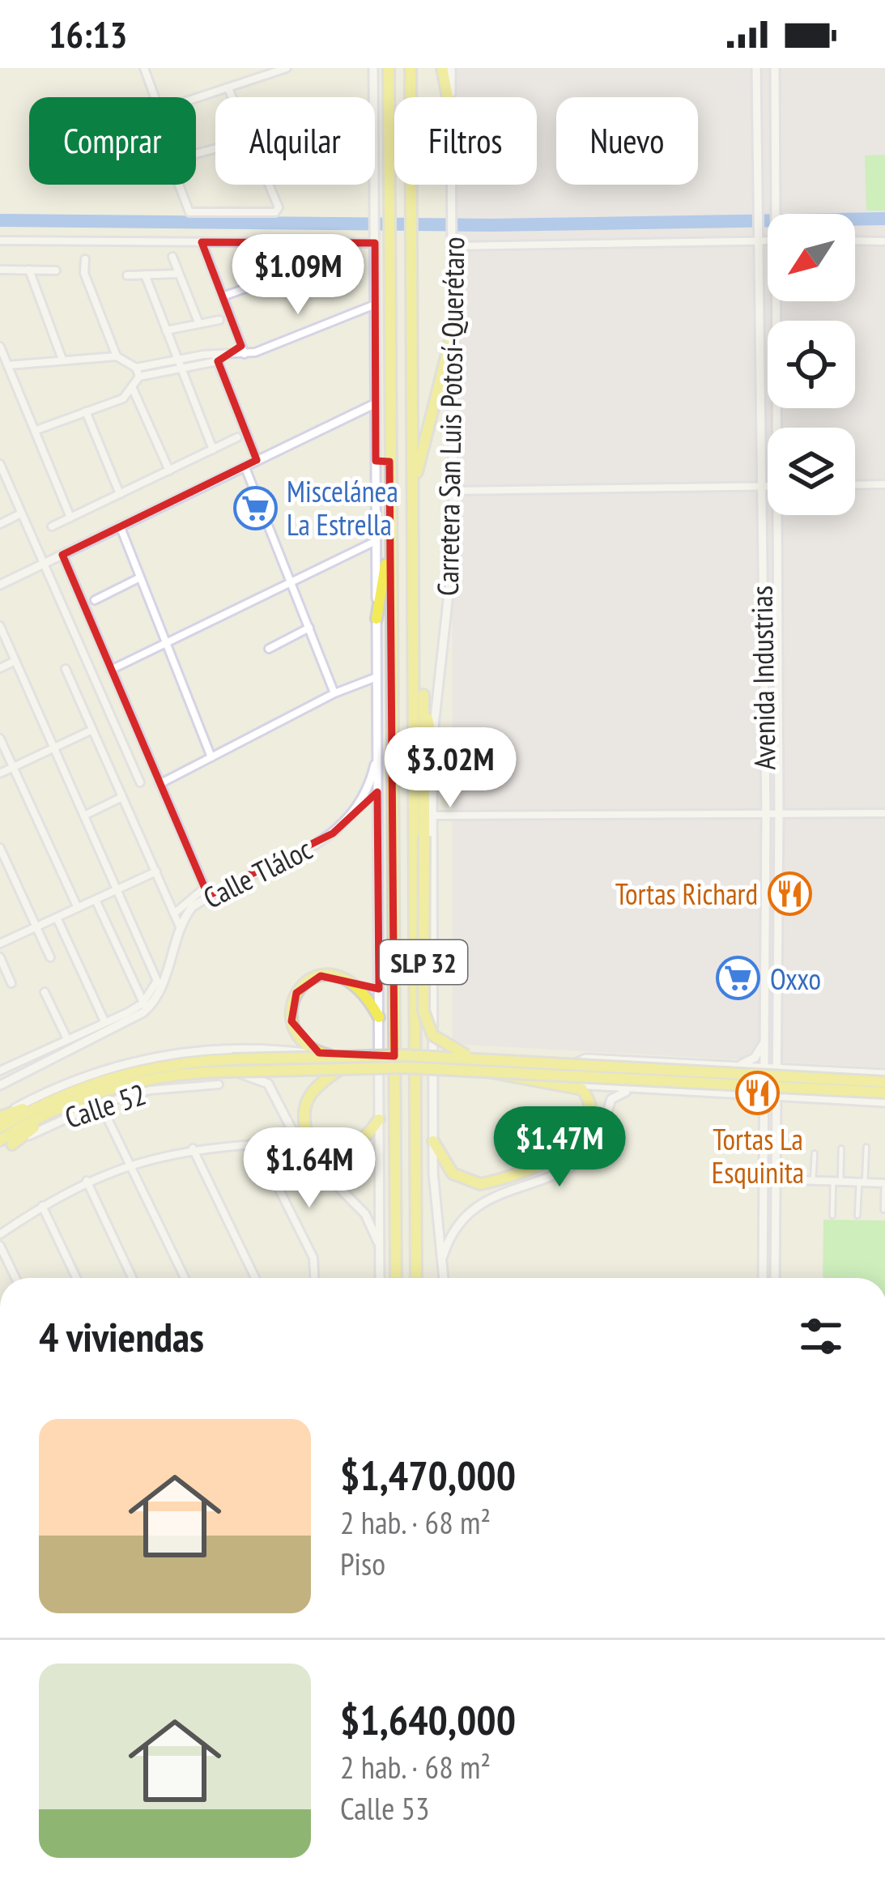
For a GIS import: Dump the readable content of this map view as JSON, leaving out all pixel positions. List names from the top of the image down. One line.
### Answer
{"streets":{"highway":["SLP 32"],"main road":["Carretera San Luis Potosí-Querétaro","Avenida Industrias","Calle Tláloc","Calle 52"]},"crossings":[["Avenida Industrias","SLP 32"],["SLP 32","Calle 52"]],"places":{"supermarket":["Miscelánea La Estrella","Oxxo"],"restaurant":["Tortas Richard","Tortas La Esquinita"]},"north":"bottom left","page":{"status":"16:13","chip":["Comprar","Alquilar","Filtros","Nuevo"],"price":["$1.09M","$3.02M","$1.47M","$1.64M"],"heading":"4 viviendas","list":[{"name":"$1,470,000","note":"2 hab. · 68 m² · Piso"},{"name":"$1,640,000","note":"2 hab. · 68 m² · Calle 53"}]}}
